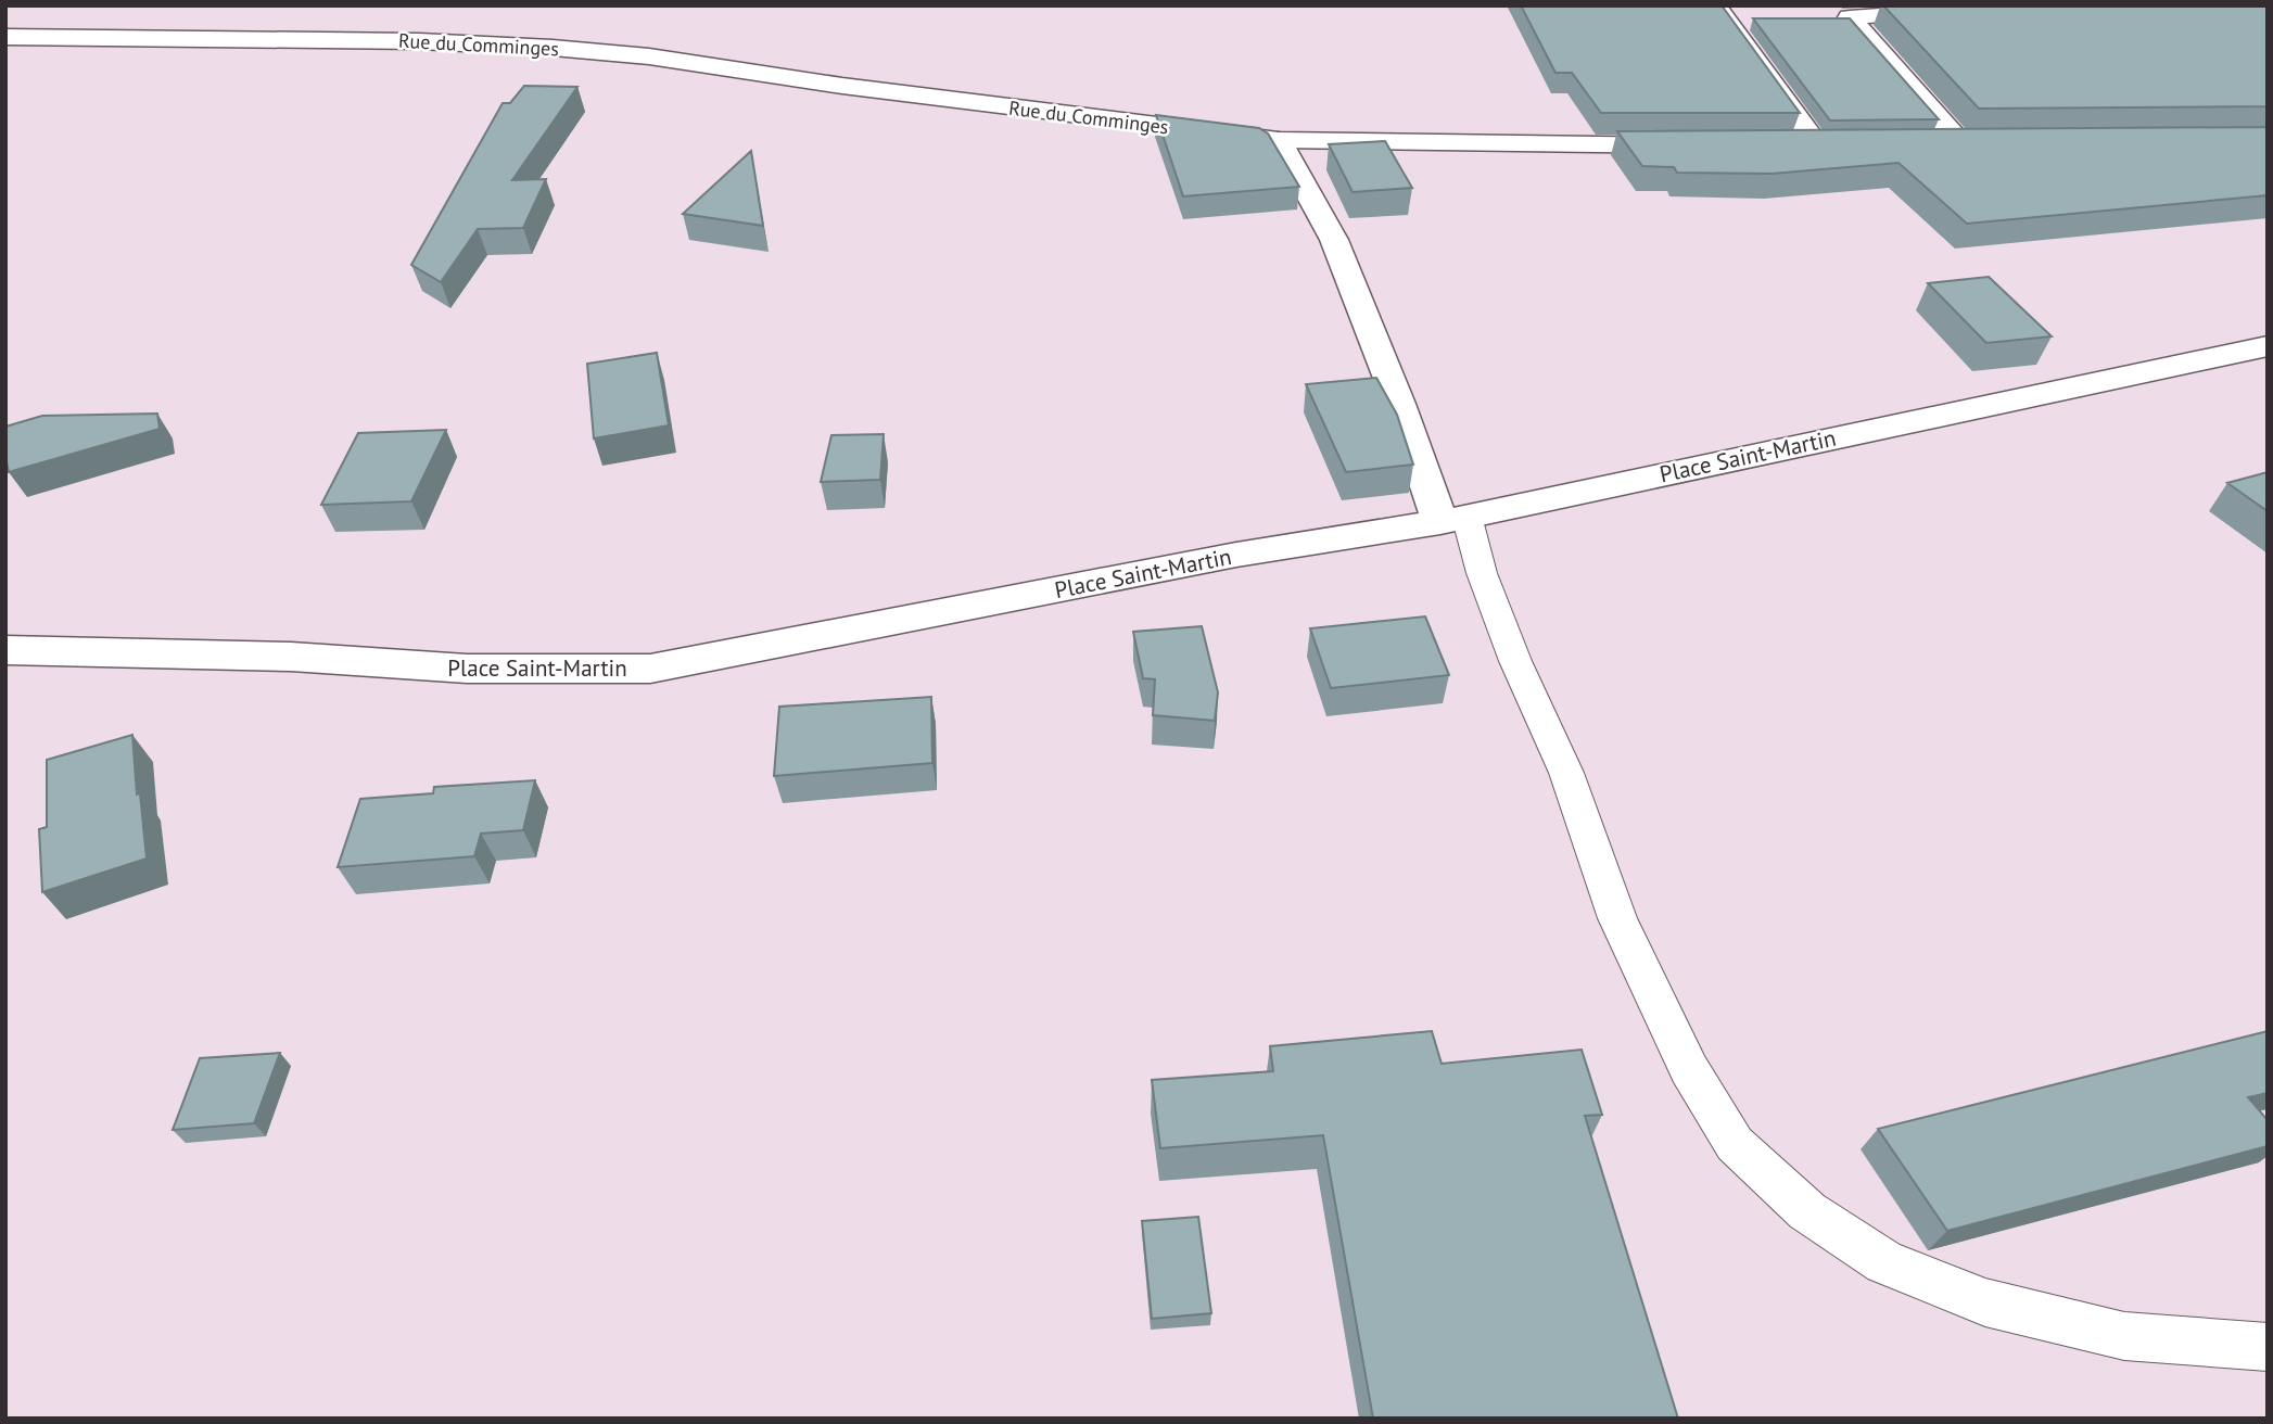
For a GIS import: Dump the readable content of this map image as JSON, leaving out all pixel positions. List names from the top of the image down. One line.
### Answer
{"streets":{"street":["Rue du Comminges","Place Saint-Martin"]}}
